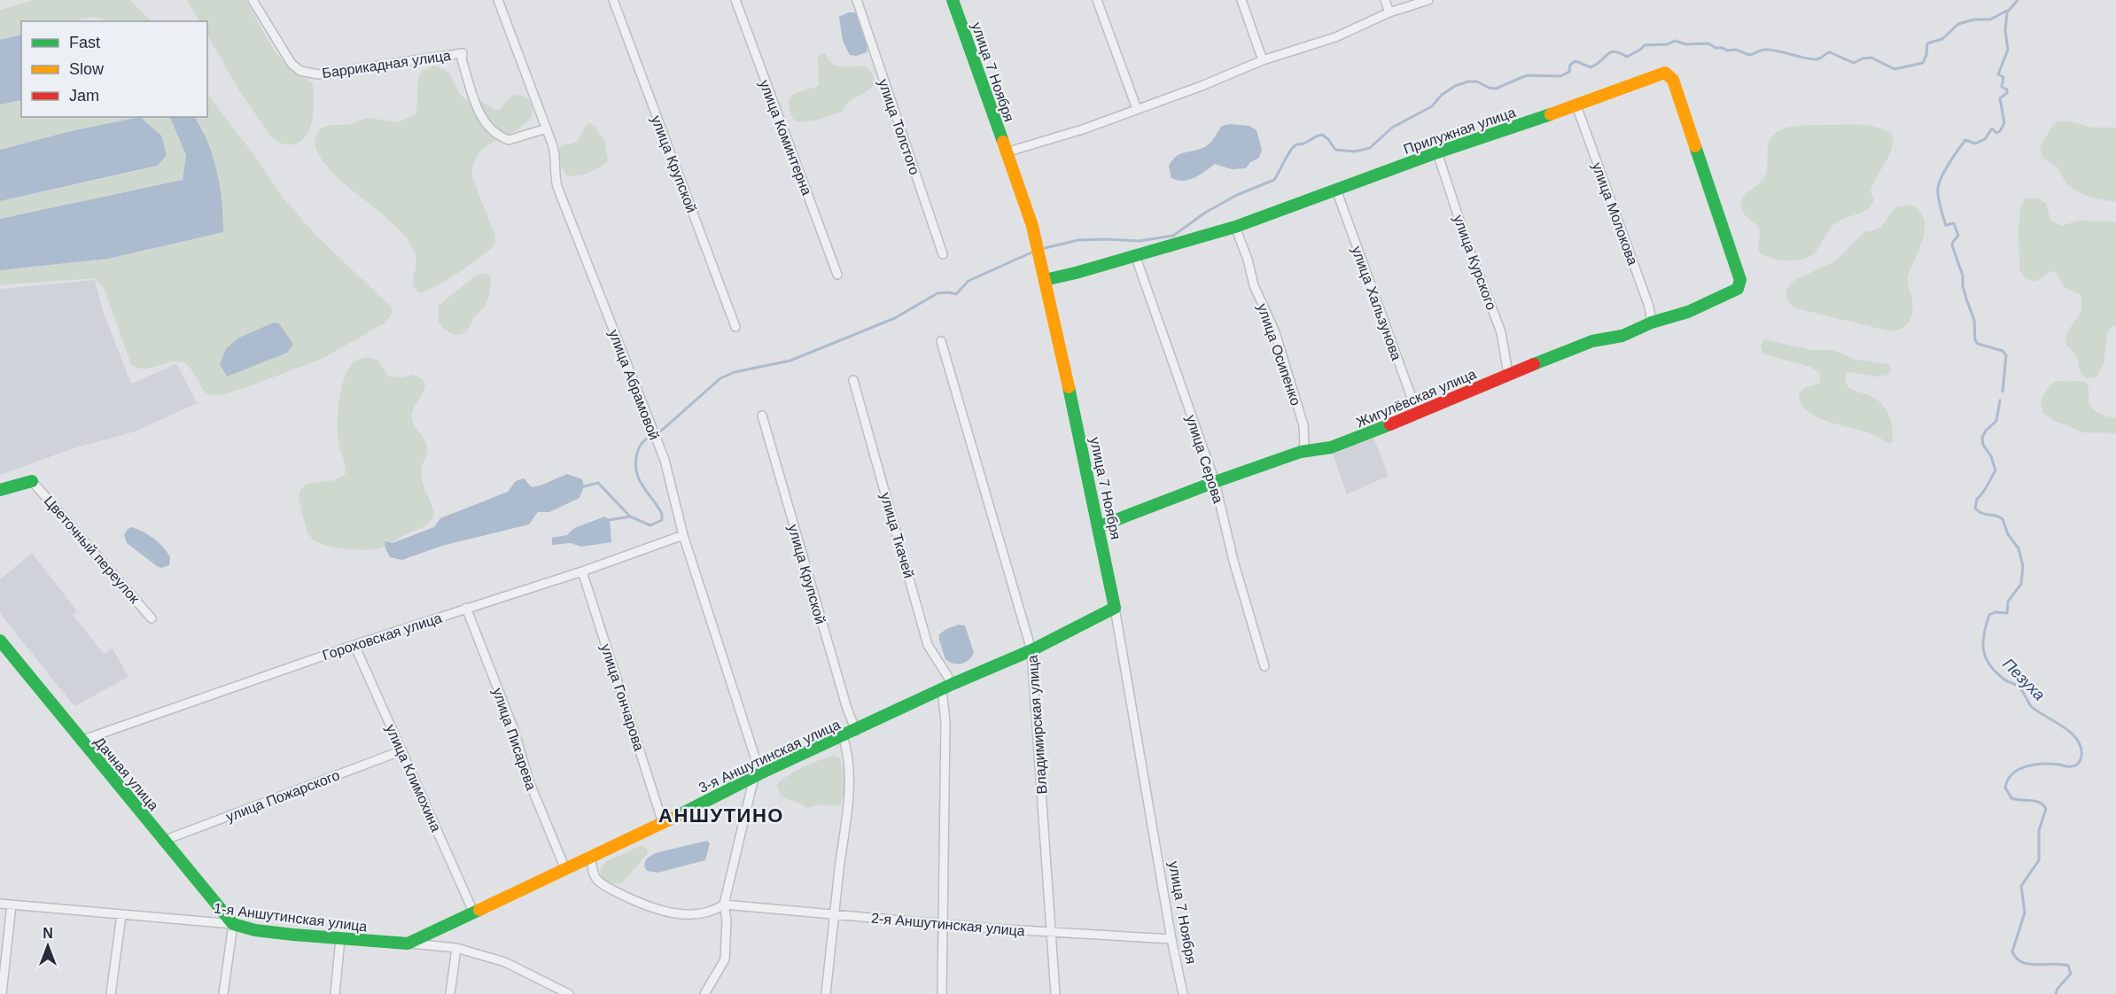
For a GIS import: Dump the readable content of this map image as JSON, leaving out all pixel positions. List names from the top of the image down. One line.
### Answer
{"streets":{"street":["Баррикадная улица","улица 7 Ноября","улица Толстого","Прилужная улица","улица Коминтерна","улица Крупской","улица Молокова","улица Курского","улица Хальзунова","улица Осипенко","улица Абрамовой","Жигулёвская улица","улица Серова","улица Ткачей","Цветочный переулок","Гороховская улица","улица Гончарова","Владимирская улица","улица Писарева","3-я Аншутинская улица","Дачная улица","улица Климохина","улица Пожарского","1-я Аншутинская улица","2-я Аншутинская улица"]},"crossings":[["Баррикадная улица","улица Абрамовой"],["улица 7 Ноября","Прилужная улица"],["улица 7 Ноября","Жигулёвская улица"],["улица 7 Ноября","3-я Аншутинская улица"],["улица 7 Ноября","2-я Аншутинская улица"],["Прилужная улица","улица Молокова"],["Прилужная улица","улица Курского"],["Прилужная улица","улица Хальзунова"],["Прилужная улица","улица Осипенко"],["Прилужная улица","Жигулёвская улица"],["Прилужная улица","улица Серова"],["улица Крупской","3-я Аншутинская улица"],["улица Молокова","Жигулёвская улица"],["улица Курского","Жигулёвская улица"],["улица Хальзунова","Жигулёвская улица"],["улица Осипенко","Жигулёвская улица"],["улица Абрамовой","Гороховская улица"],["улица Абрамовой","3-я Аншутинская улица"],["Жигулёвская улица","улица Серова"],["улица Ткачей","3-я Аншутинская улица"],["улица Ткачей","2-я Аншутинская улица"],["Гороховская улица","улица Гончарова"],["Гороховская улица","улица Писарева"],["Гороховская улица","Дачная улица"],["Гороховская улица","улица Климохина"],["улица Гончарова","3-я Аншутинская улица"],["Владимирская улица","3-я Аншутинская улица"],["Владимирская улица","2-я Аншутинская улица"],["улица Писарева","3-я Аншутинская улица"],["3-я Аншутинская улица","улица Климохина"],["3-я Аншутинская улица","1-я Аншутинская улица"],["Дачная улица","улица Пожарского"],["Дачная улица","1-я Аншутинская улица"],["улица Климохина","улица Пожарского"]],"districts":["АНШУТИНО"],"water":["Пезуха"],"legend":["Fast","Slow","Jam"],"north":"top"}
